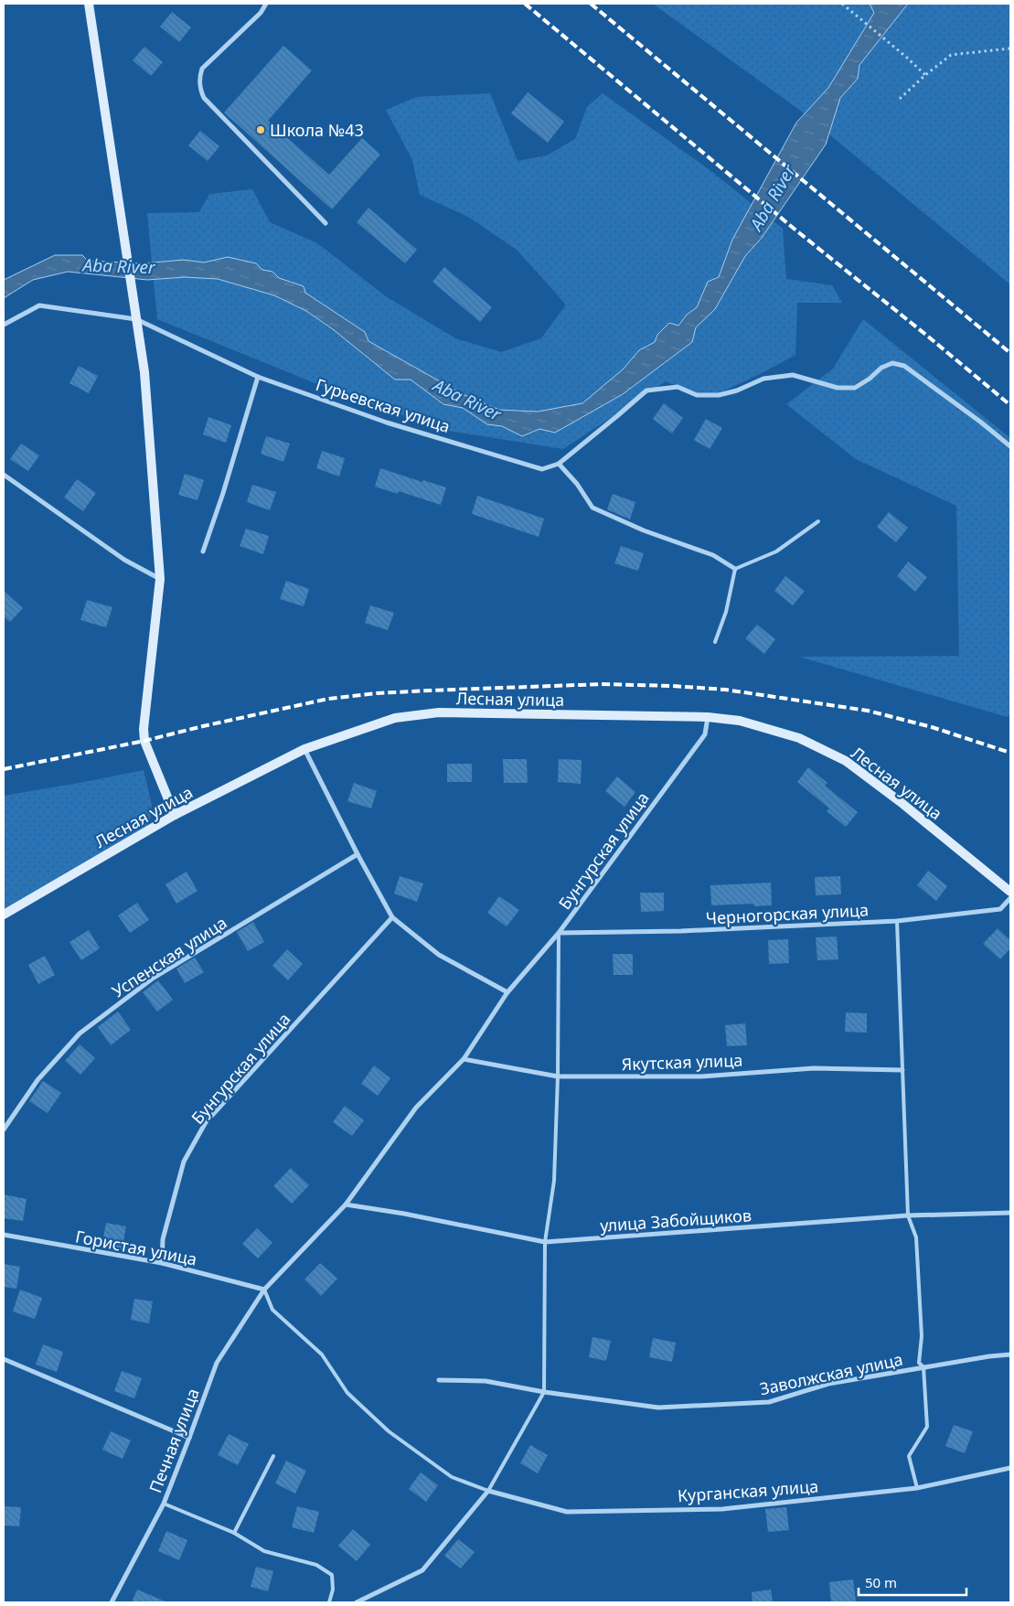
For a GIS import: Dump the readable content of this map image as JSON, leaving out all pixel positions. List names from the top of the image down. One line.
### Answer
{"streets":{"main road":["Лесная улица"],"street":["Гурьевская улица","Бунгурская улица","Черногорская улица","Успенская улица","Якутская улица","улица Забойщиков","Гористая улица","Заволжская улица","Печная улица","Курганская улица"]},"crossings":[["Лесная улица","Бунгурская улица"],["Бунгурская улица","Черногорская улица"],["Бунгурская улица","Якутская улица"],["Бунгурская улица","улица Забойщиков"],["Бунгурская улица","Гористая улица"],["Бунгурская улица","Печная улица"],["Гористая улица","Печная улица"]],"water":["Aba River"],"places":["Школа №43"],"scale_bar":"50 m"}
